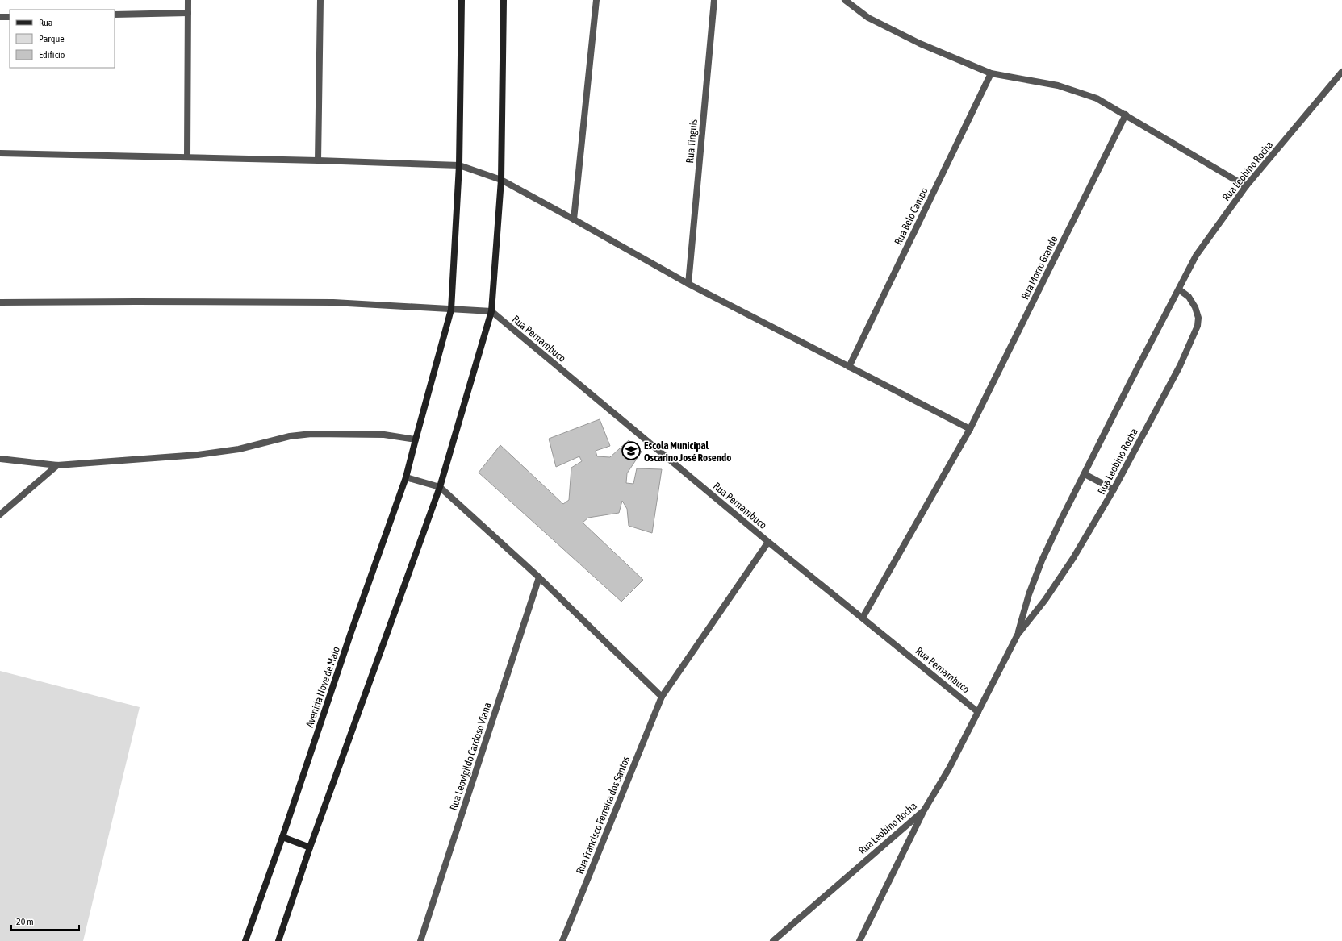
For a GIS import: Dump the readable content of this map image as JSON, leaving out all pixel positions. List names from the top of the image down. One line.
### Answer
{"streets":{"main road":["Avenida Nove de Maio"],"street":["Rua Tinguis","Rua Leobino Rocha","Rua Belo Campo","Rua Morro Grande","Rua Pernambuco","Rua Leovigildo Cardoso Viana","Rua Francisco Ferreira dos Santos"]},"crossings":[["Rua Leobino Rocha","Rua Pernambuco"],["Rua Morro Grande","Rua Pernambuco"],["Rua Pernambuco","Rua Francisco Ferreira dos Santos"]],"places":{"school or university":["Escola Municipal Oscarino José Rosendo"]},"legend":["Rua","Parque","Edifício"],"scale_bar":"20 m"}
